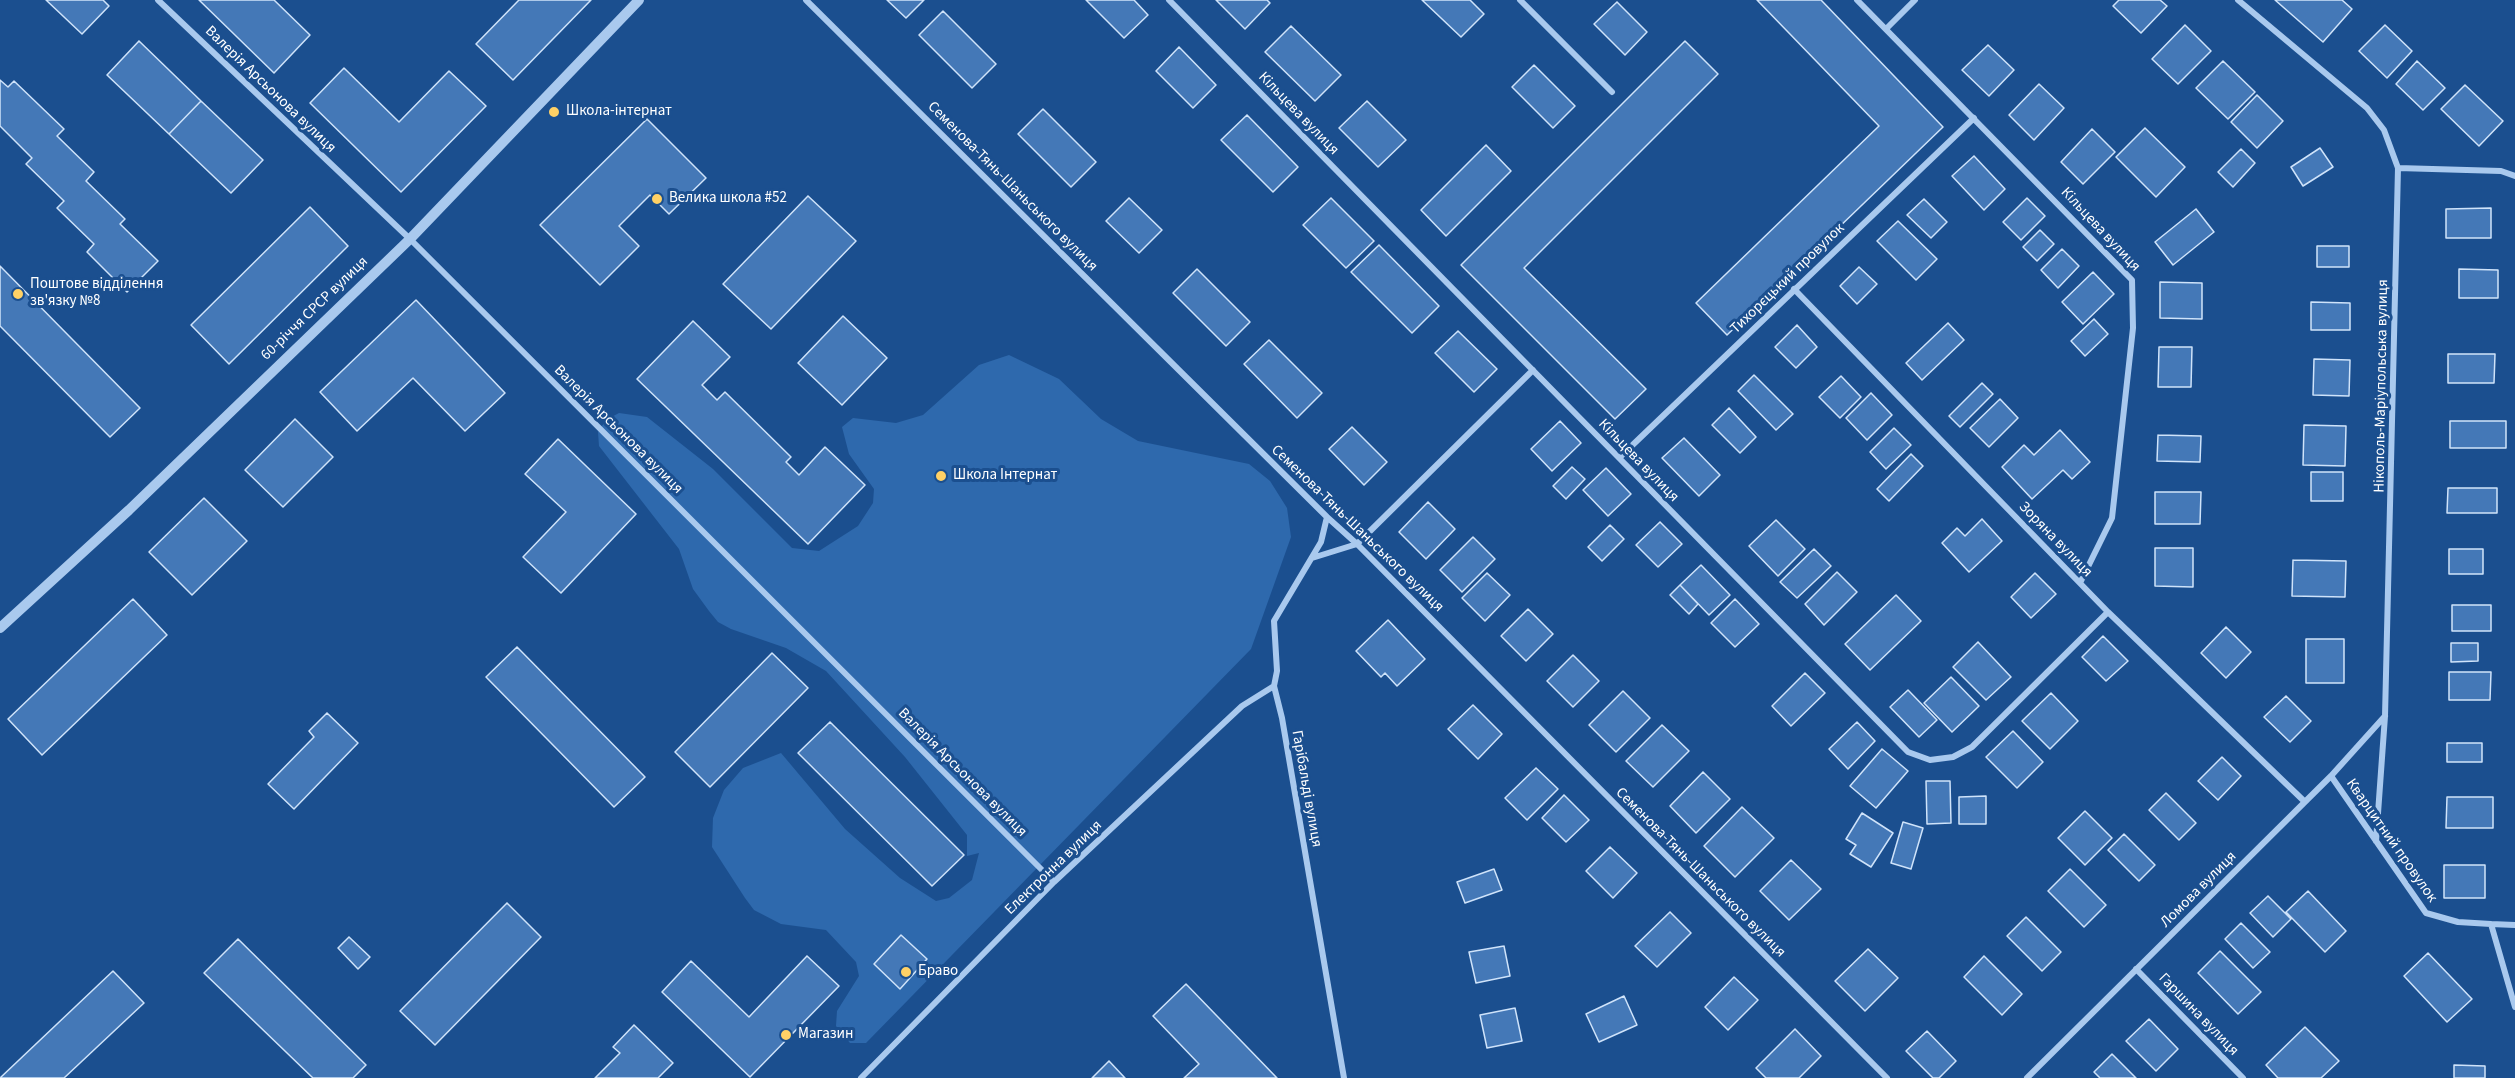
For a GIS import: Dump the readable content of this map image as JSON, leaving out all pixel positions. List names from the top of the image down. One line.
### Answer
{"streets":{"street":["Валерія Арсьонова вулиця","Кільцева вулиця","Семенова-Тянь-Шаньського вулиця","Тихорєцький провулок","60-річчя СРСР вулиця","Нікополь-Маріупольська вулиця","Зоряна вулиця","Гарібальді вулиця","Кварцитний провулок","Електронна вулиця","Ломова вулиця","Гаршина вулиця"]},"crossings":[["Валерія Арсьонова вулиця","60-річчя СРСР вулиця"],["Валерія Арсьонова вулиця","Електронна вулиця"],["Кільцева вулиця","Тихорєцький провулок"],["Кільцева вулиця","Зоряна вулиця"],["Семенова-Тянь-Шаньського вулиця","Гарібальді вулиця"],["Тихорєцький провулок","Зоряна вулиця"],["Нікополь-Маріупольська вулиця","Кварцитний провулок"],["Нікополь-Маріупольська вулиця","Ломова вулиця"],["Зоряна вулиця","Ломова вулиця"],["Гарібальді вулиця","Електронна вулиця"],["Кварцитний провулок","Ломова вулиця"],["Ломова вулиця","Гаршина вулиця"]],"places":["Школа-інтернат","Велика школа #52","Поштове відділення зв'язку №8","Школа Інтернат","Браво","Магазин"]}
